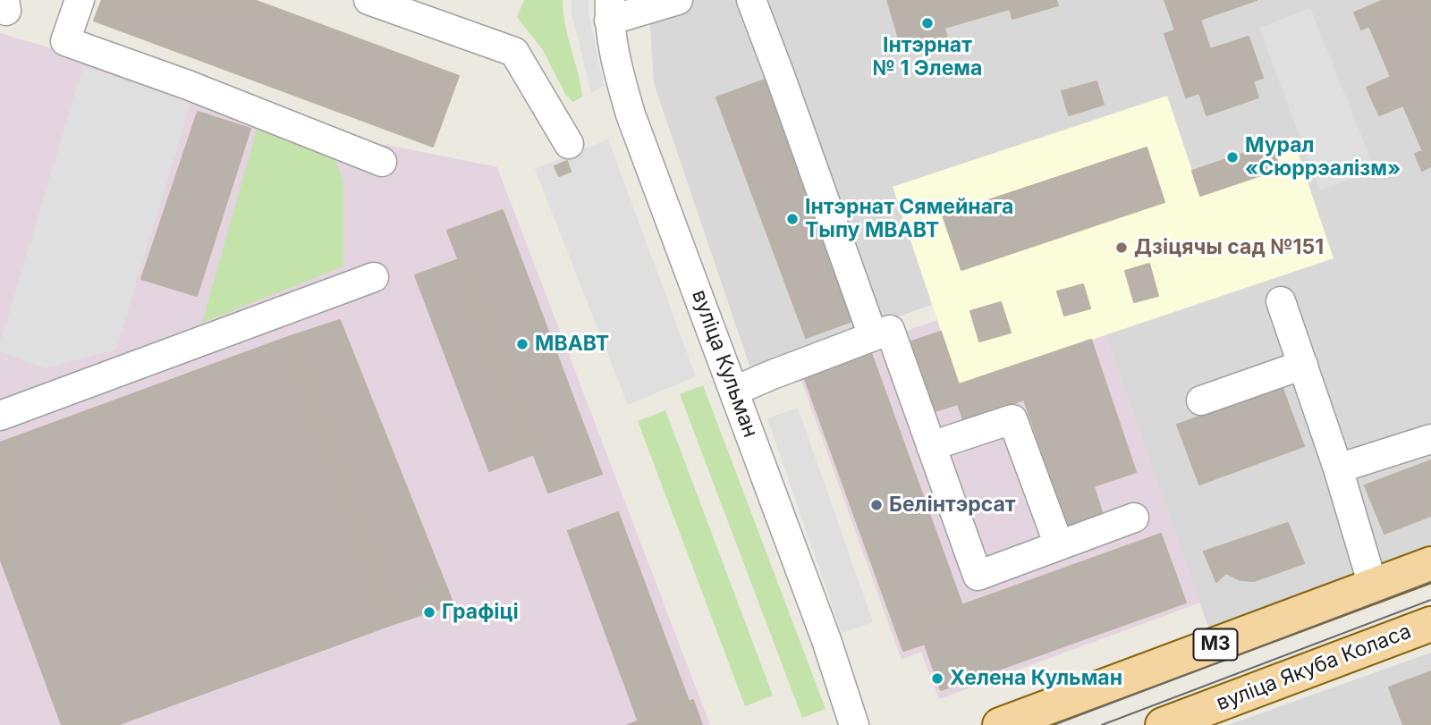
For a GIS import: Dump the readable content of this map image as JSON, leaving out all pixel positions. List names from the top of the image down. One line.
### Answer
{"streets":{"main road":["М3","вуліца Якуба Коласа"],"street":["вуліца Кульман"]},"places":["Інтэрнат № 1 Элема","Мурал «Сюррэалізм»","Інтэрнат Сямейнага Тыпу МВАВТ","Дзіцячы сад №151","МВАВТ","Белінтэрсат","Графіці","Хелена Кульман"]}
